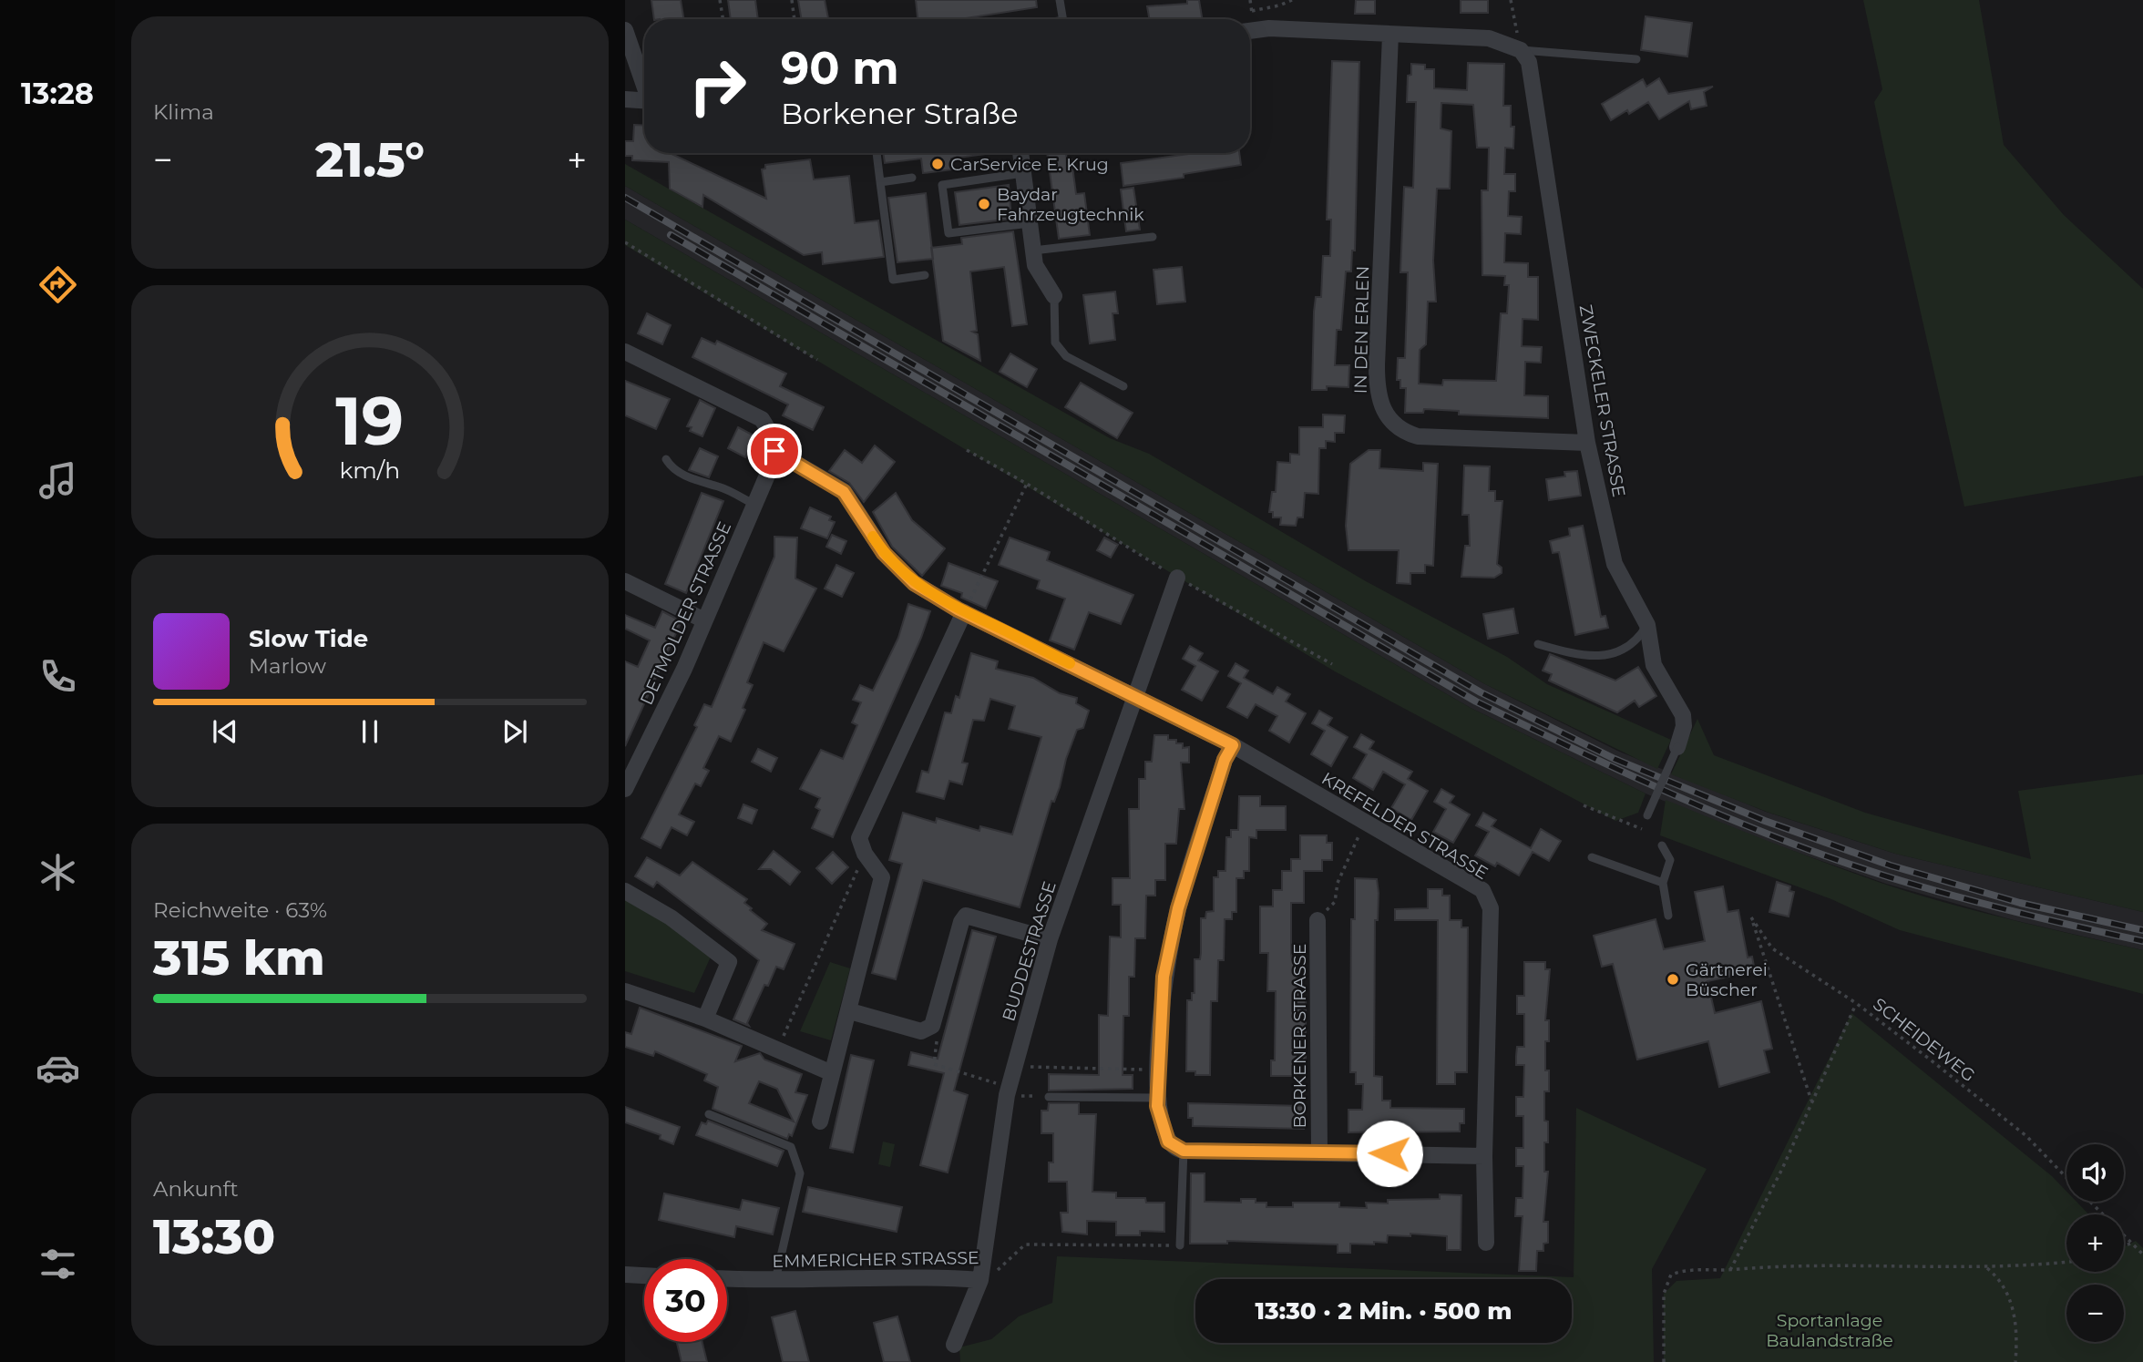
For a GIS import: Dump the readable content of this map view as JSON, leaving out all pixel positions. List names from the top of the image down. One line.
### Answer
{"streets":{"street":["IN DEN ERLEN","ZWECKELER STRASSE","DETMOLDER STRASSE","KREFELDER STRASSE","BUDDESTRASSE","BORKENER STRASSE","EMMERICHER STRASSE"],"path":["SCHEIDEWEG"]},"crossings":[["IN DEN ERLEN","ZWECKELER STRASSE"],["DETMOLDER STRASSE","KREFELDER STRASSE"],["KREFELDER STRASSE","BUDDESTRASSE"],["KREFELDER STRASSE","BORKENER STRASSE"],["BUDDESTRASSE","EMMERICHER STRASSE"]],"parks":["Sportanlage Baulandstraße"],"places":["CarService E. Krug","Baydar Fahrzeugtechnik","Gärtnerei Büscher"],"page":{"tabs":"13:28","tile":["Klima",["Reichweite · 63%","315 km"],["Ankunft","13:30"]],"turn":["90 m","Borkener Straße"],"heat":["−","21.5°","+"],"song":["Slow Tide","Marlow"],"map_buttons":["+","−"],"limit":"30","trip":"13:30 · 2 Min. · 500 m","gauge":["19","km/h"]}}
